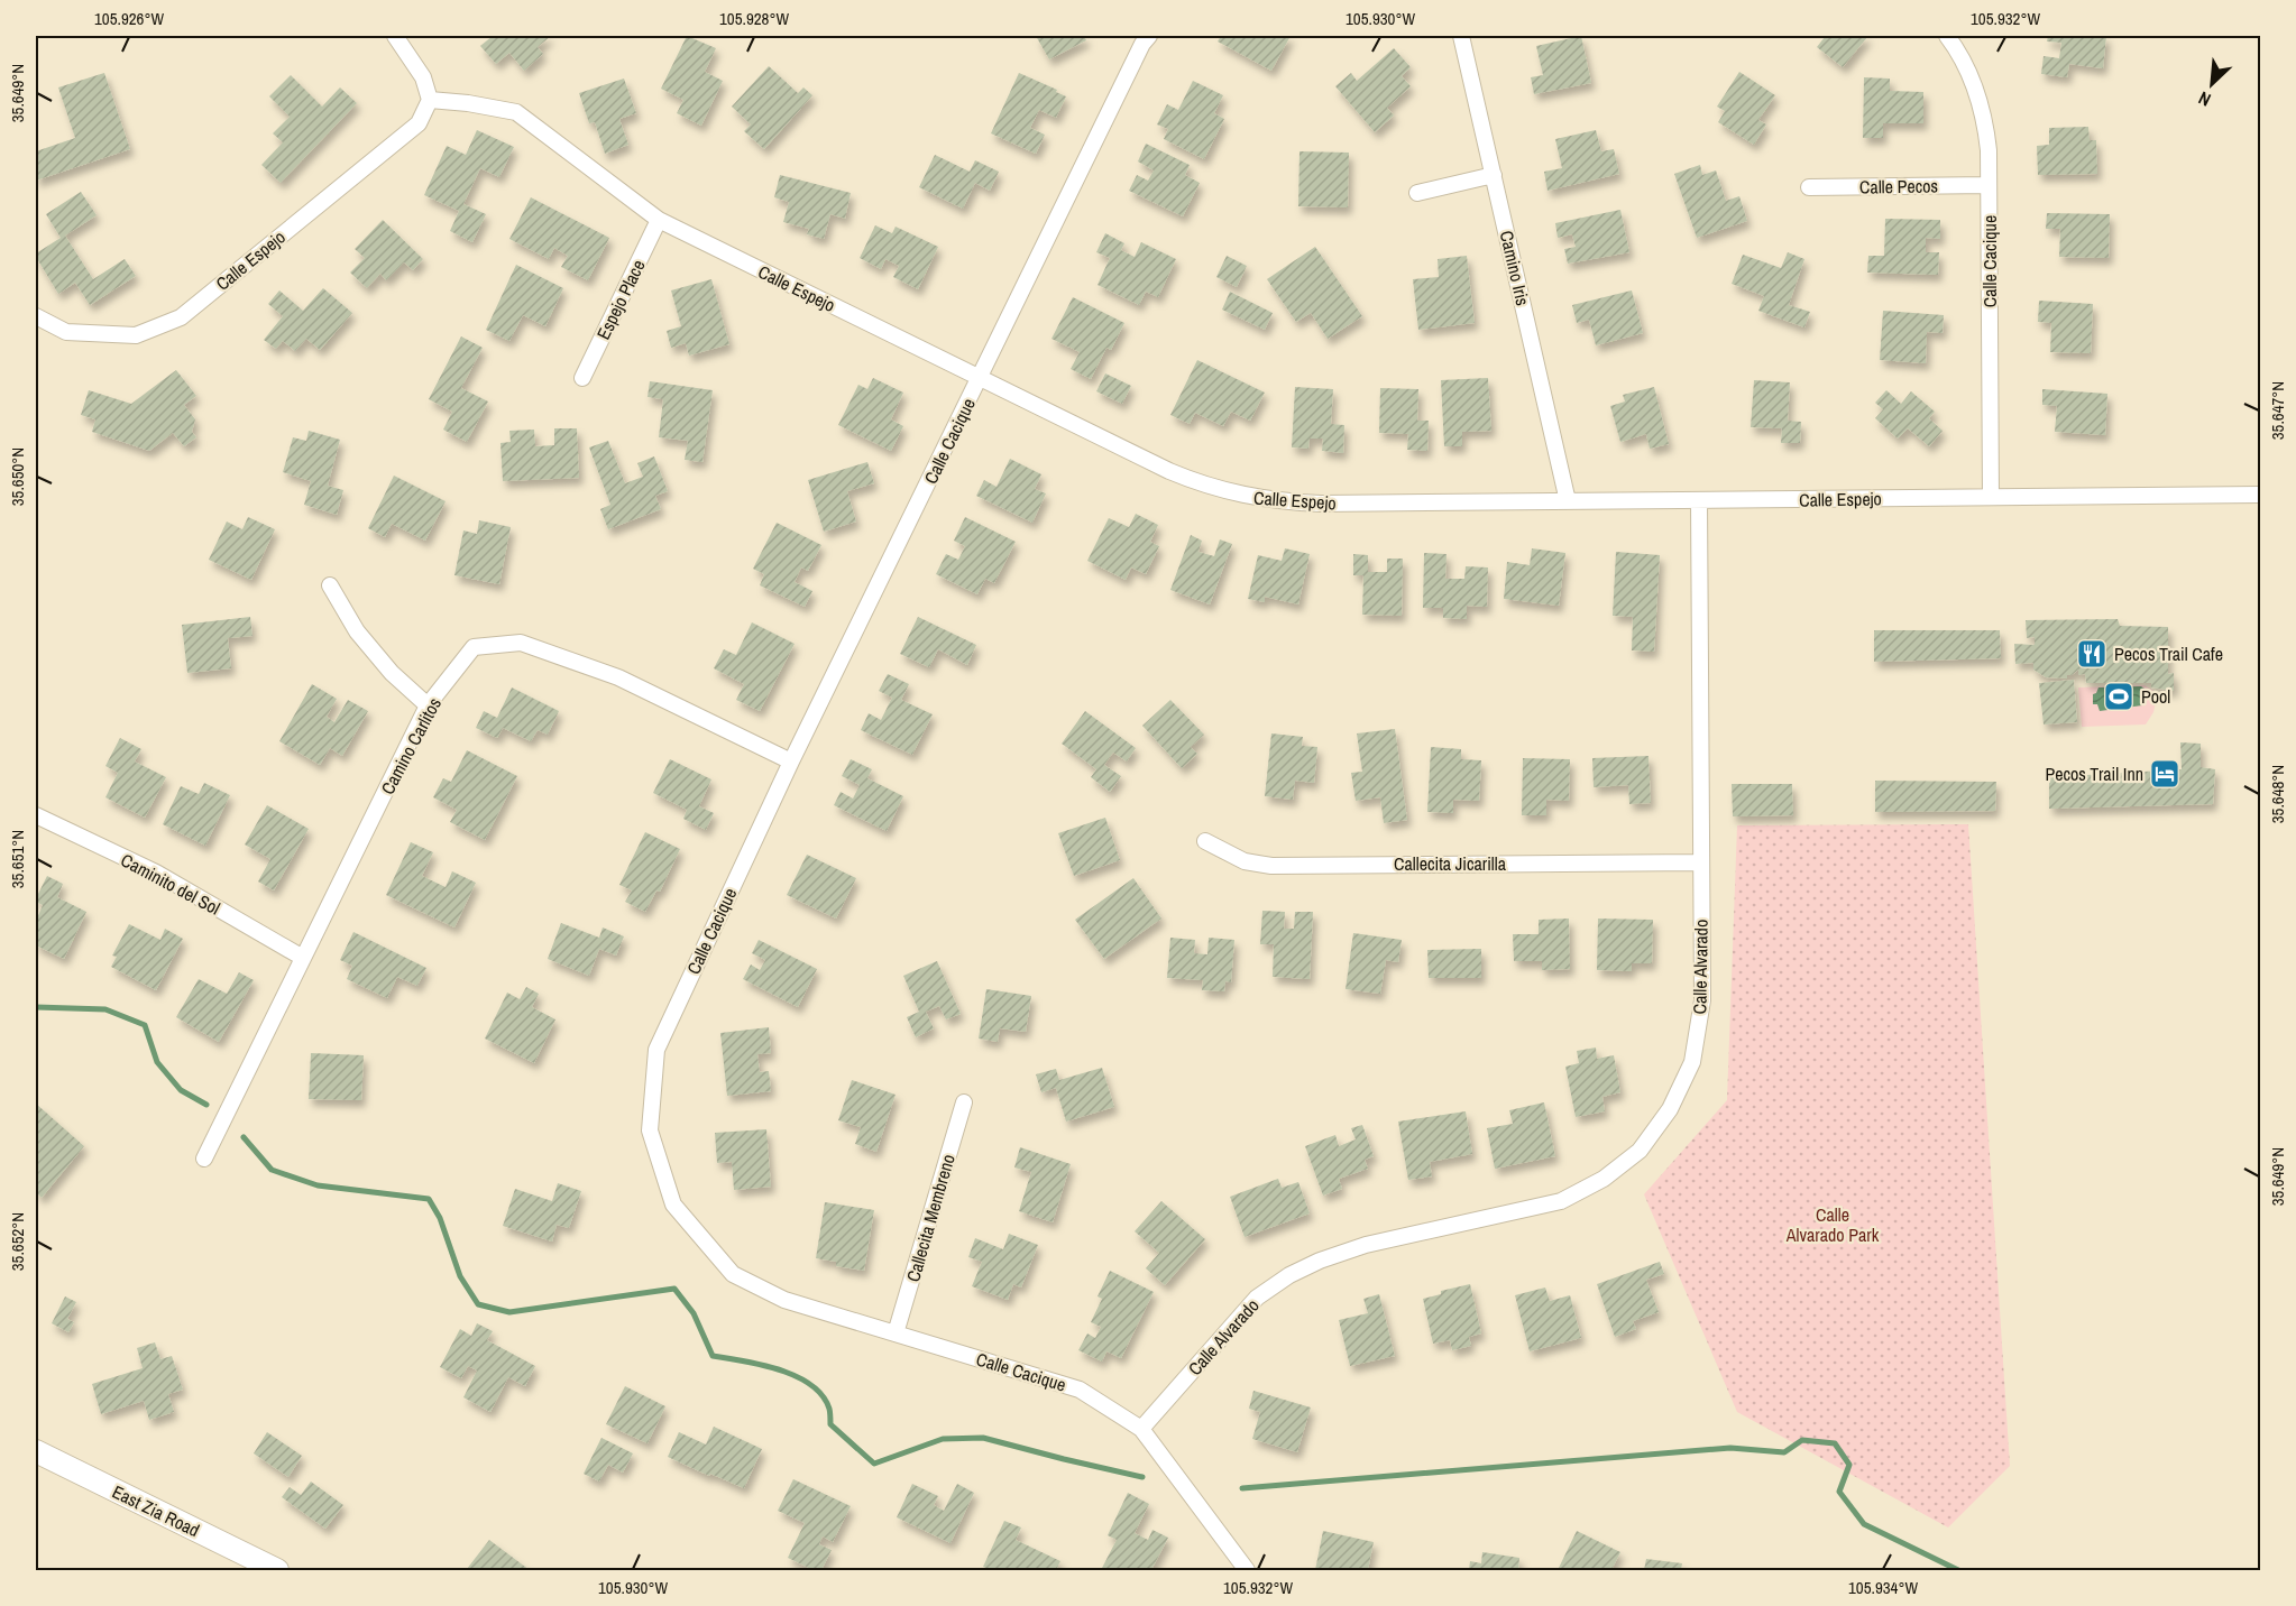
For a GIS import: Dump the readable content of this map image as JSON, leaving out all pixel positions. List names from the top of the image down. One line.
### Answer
{"streets":{"street":["Calle Pecos","Calle Espejo","Calle Cacique","Camino Iris","Espejo Place","Camino Carlitos","Callecita Jicarilla","Caminito del Sol","Calle Alvarado","Callecita Membreno","East Zia Road"]},"crossings":[["Calle Pecos","Calle Cacique"],["Calle Espejo","Calle Cacique"],["Calle Espejo","Camino Iris"],["Calle Espejo","Espejo Place"],["Calle Espejo","Calle Alvarado"],["Calle Cacique","Camino Carlitos"],["Calle Cacique","Calle Alvarado"],["Calle Cacique","Callecita Membreno"],["Camino Carlitos","Caminito del Sol"],["Callecita Jicarilla","Calle Alvarado"]],"parks":["Calle Alvarado Park"],"places":{"restaurant":["Pecos Trail Cafe"],"sports":["Pool"],"hotel":["Pecos Trail Inn"]},"north":"bottom left","coordinates":["105.926°W","105.928°W","105.930°W","105.932°W","35.649°N","35.647°N","35.650°N","35.648°N","35.651°N","35.652°N","105.934°W"]}
